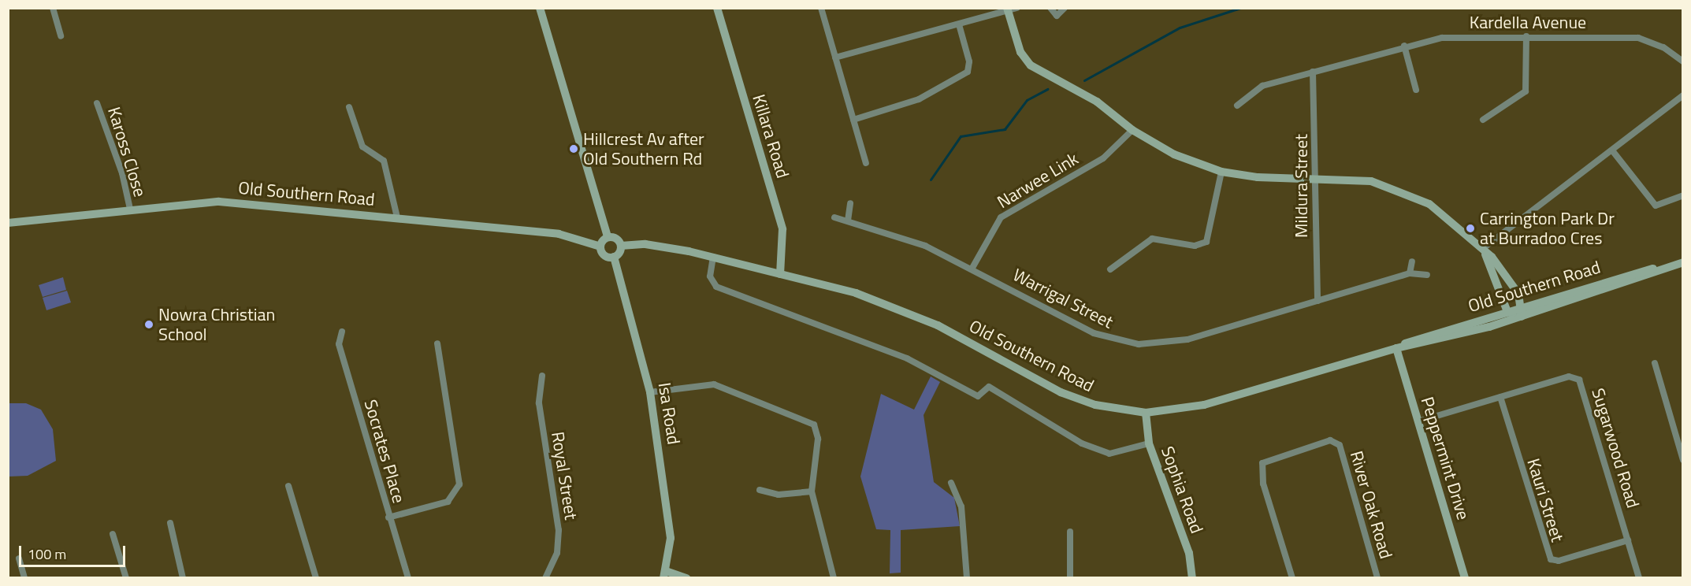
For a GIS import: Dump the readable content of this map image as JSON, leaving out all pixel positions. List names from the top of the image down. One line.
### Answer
{"streets":{"main road":["Killara Road","Old Southern Road","Isa Road","Peppermint Drive","Sophia Road"],"street":["Kardella Avenue","Kaross Close","Narwee Link","Mildura Street","Warrigal Street","Sugarwood Road","Socrates Place","Royal Street","Kauri Street","River Oak Road"]},"crossings":[["Kardella Avenue","Mildura Street"],["Killara Road","Old Southern Road"],["Kaross Close","Old Southern Road"],["Narwee Link","Warrigal Street"],["Mildura Street","Warrigal Street"],["Old Southern Road","Isa Road"],["Old Southern Road","Peppermint Drive"],["Old Southern Road","Sophia Road"],["Sugarwood Road","Peppermint Drive"],["Sugarwood Road","Kauri Street"]],"places":["Hillcrest Av after Old Southern Rd","Carrington Park Dr at Burradoo Cres","Nowra Christian School"],"scale_bar":"100 m"}
